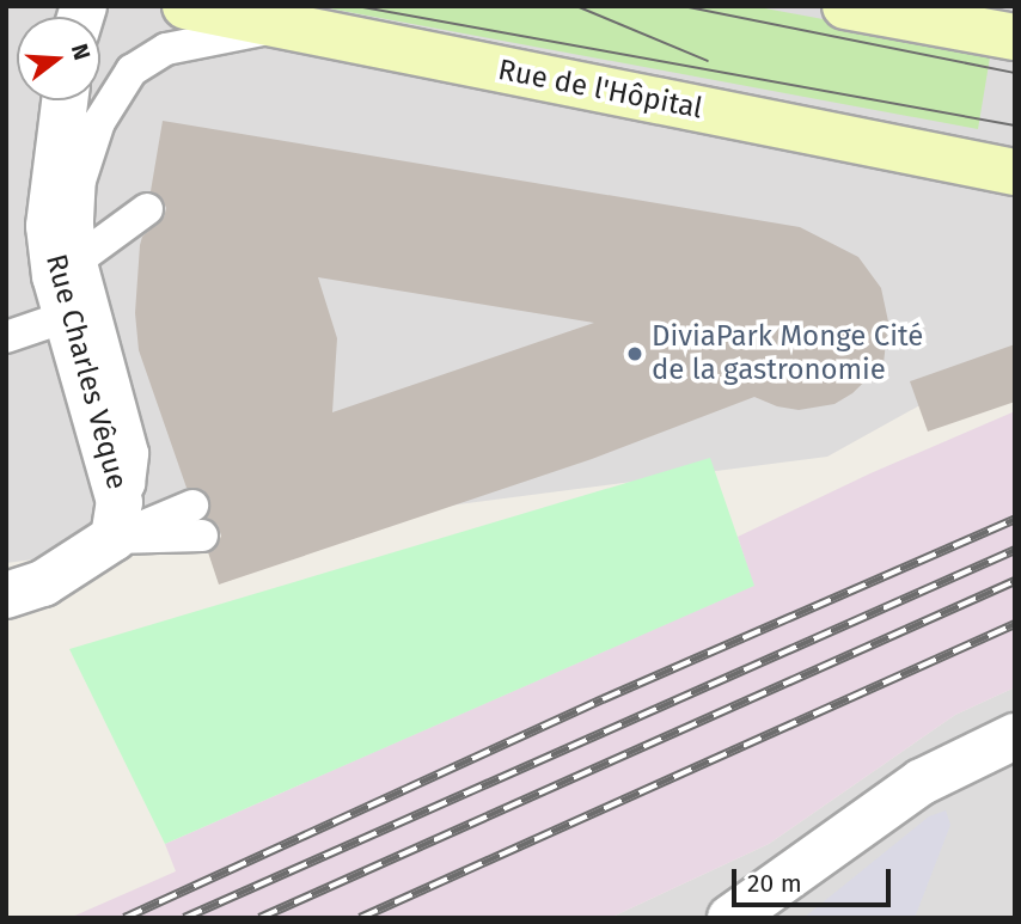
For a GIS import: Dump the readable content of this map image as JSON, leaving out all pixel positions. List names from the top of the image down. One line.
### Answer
{"streets":{"main road":["Rue de l'Hôpital"],"street":["Rue Charles Vêque"]},"crossings":[["Rue de l'Hôpital","Rue Charles Vêque"]],"places":["DiviaPark Monge Cité de la gastronomie"],"scale_bar":"20 m","north":"right"}
